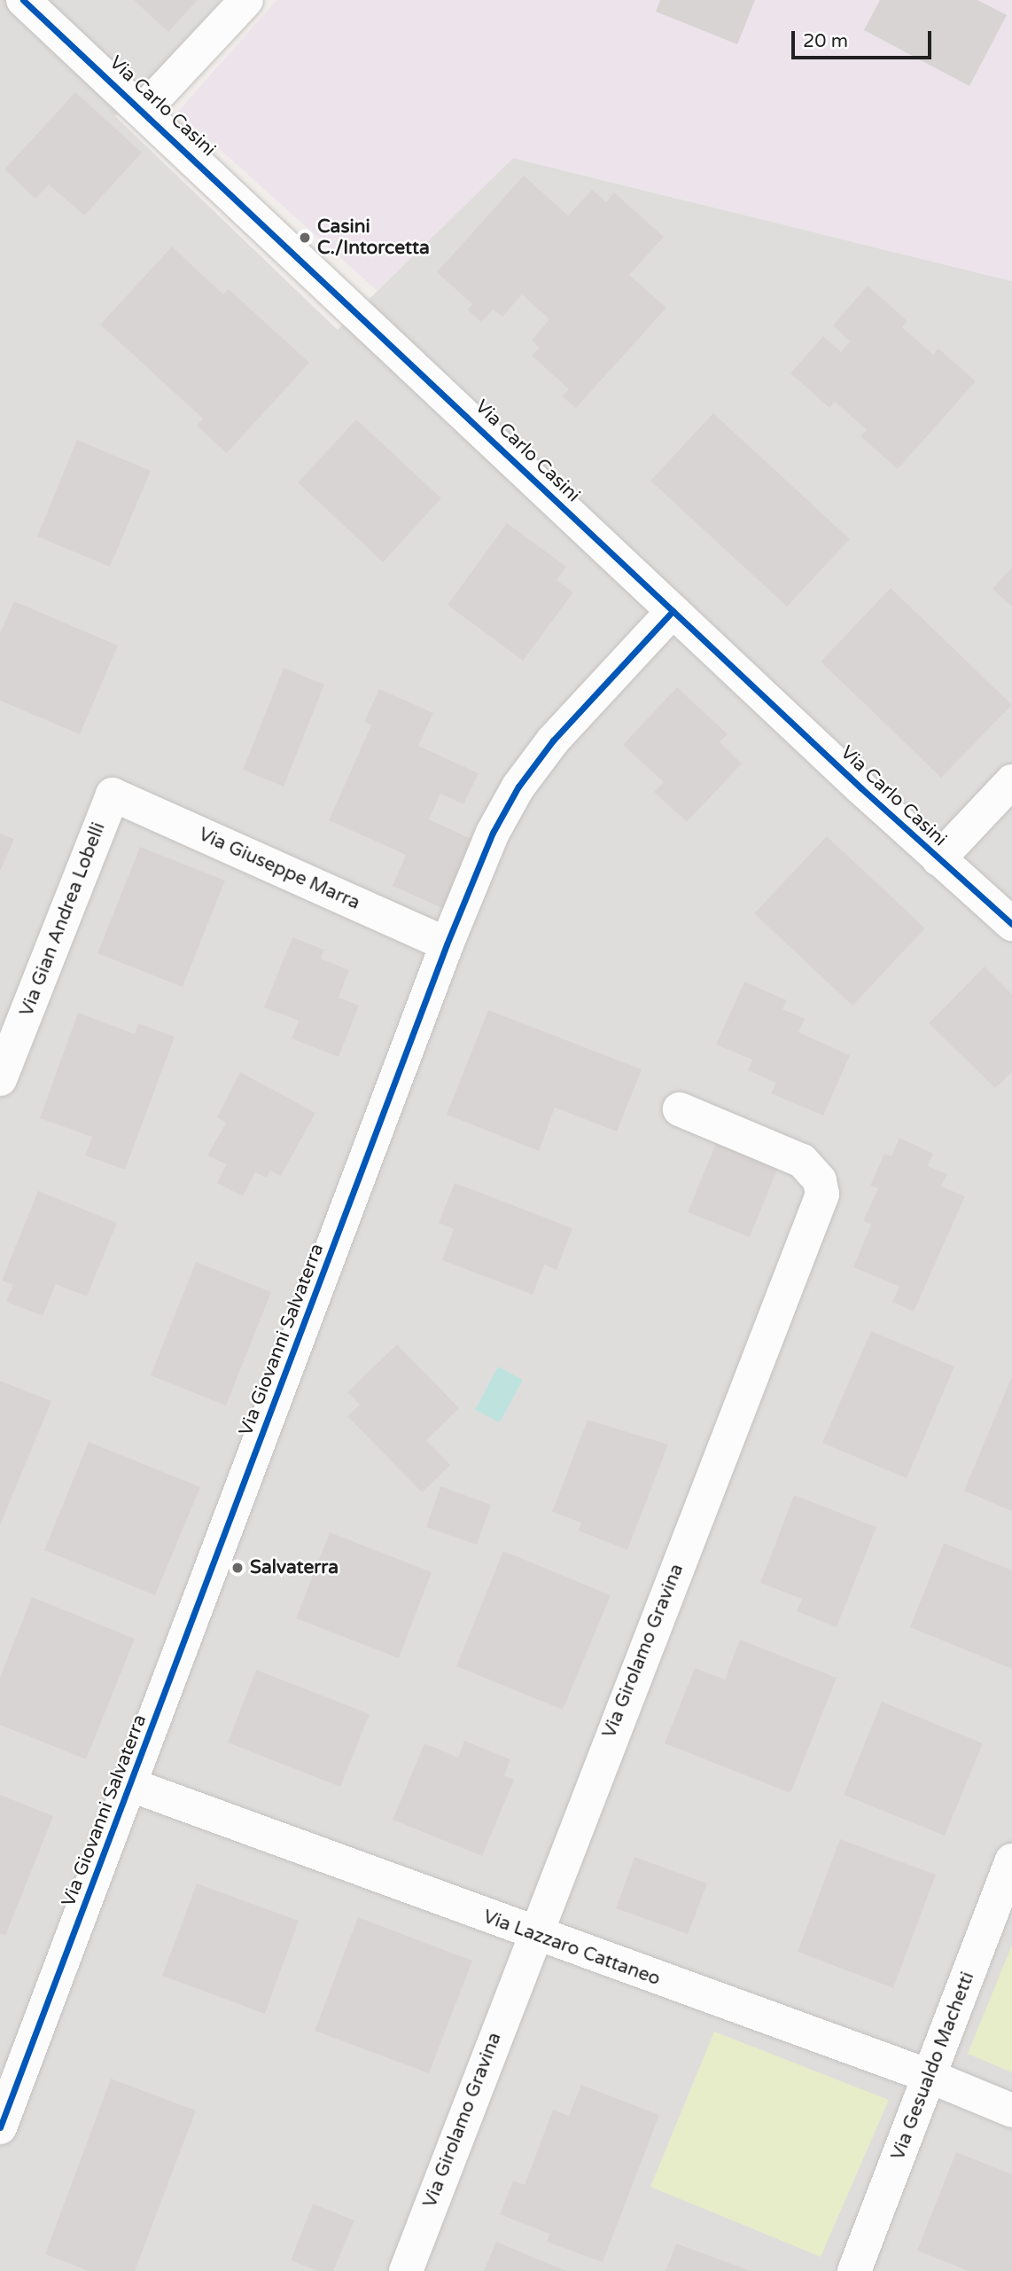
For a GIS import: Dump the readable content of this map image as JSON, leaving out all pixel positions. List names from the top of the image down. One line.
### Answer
{"streets":{"street":["Via Carlo Casini","Via Giuseppe Marra","Via Gian Andrea Lobelli","Via Giovanni Salvaterra","Via Girolamo Gravina","Via Lazzaro Cattaneo","Via Gesualdo Machetti"]},"crossings":[["Via Carlo Casini","Via Giovanni Salvaterra"],["Via Giuseppe Marra","Via Gian Andrea Lobelli"],["Via Giuseppe Marra","Via Giovanni Salvaterra"],["Via Giovanni Salvaterra","Via Lazzaro Cattaneo"],["Via Girolamo Gravina","Via Lazzaro Cattaneo"],["Via Lazzaro Cattaneo","Via Gesualdo Machetti"]],"places":["Casini C./Intorcetta","Salvaterra"],"scale_bar":"20 m"}
